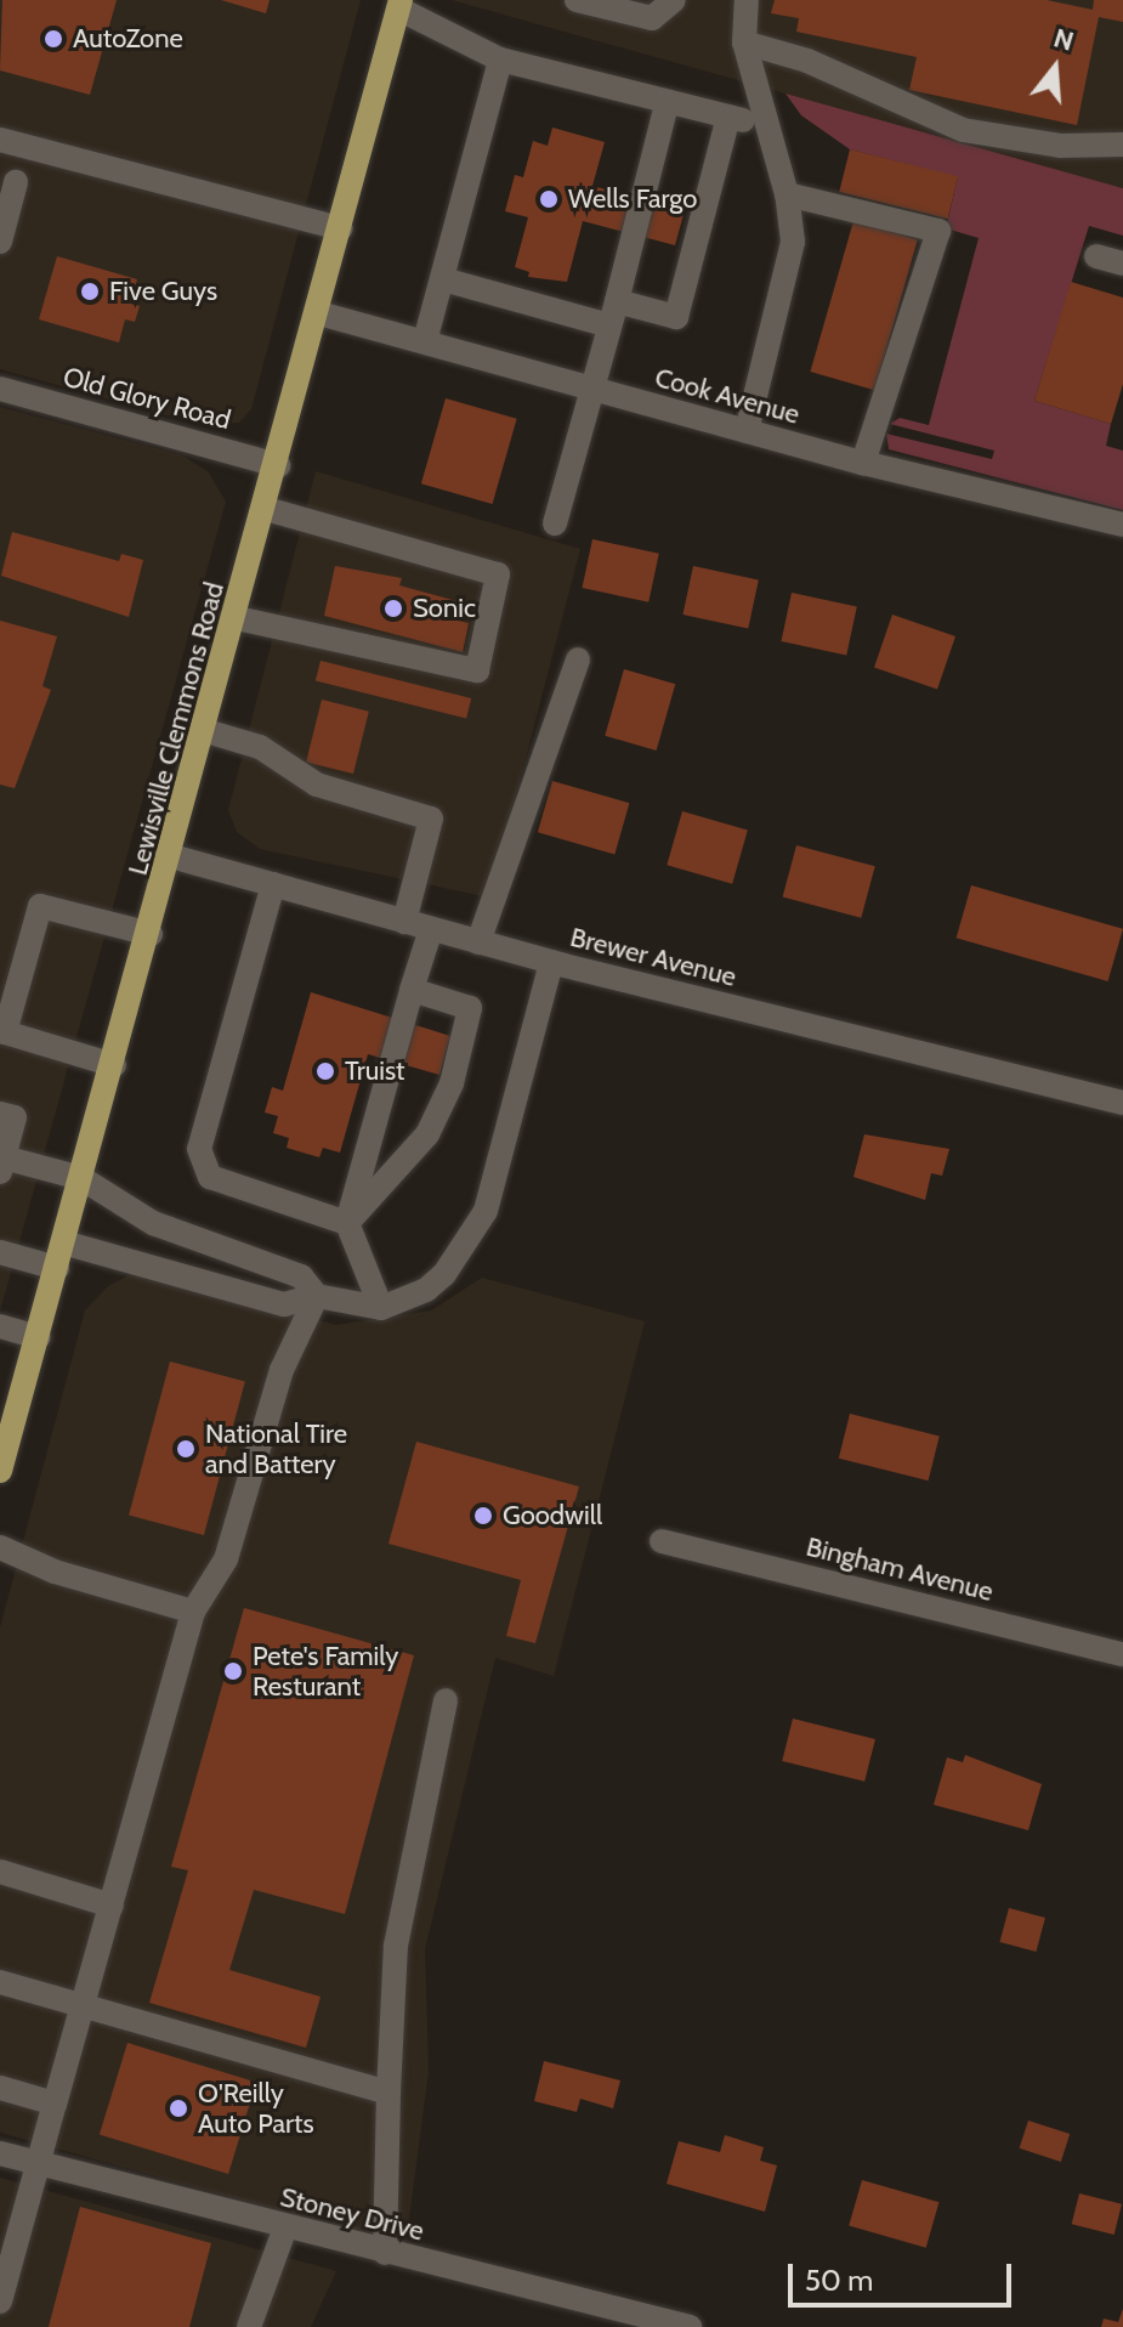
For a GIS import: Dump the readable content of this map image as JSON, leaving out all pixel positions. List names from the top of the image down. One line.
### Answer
{"streets":{"main road":["Lewisville Clemmons Road"],"street":["Cook Avenue","Old Glory Road","Brewer Avenue","Bingham Avenue","Stoney Drive"]},"crossings":[["Cook Avenue","Lewisville Clemmons Road"],["Old Glory Road","Lewisville Clemmons Road"],["Lewisville Clemmons Road","Brewer Avenue"]],"places":["AutoZone","Wells Fargo","Five Guys","Sonic","Truist","National Tire and Battery","Goodwill","Pete's Family Resturant","O'Reilly Auto Parts"],"scale_bar":"50 m","north":"top"}
